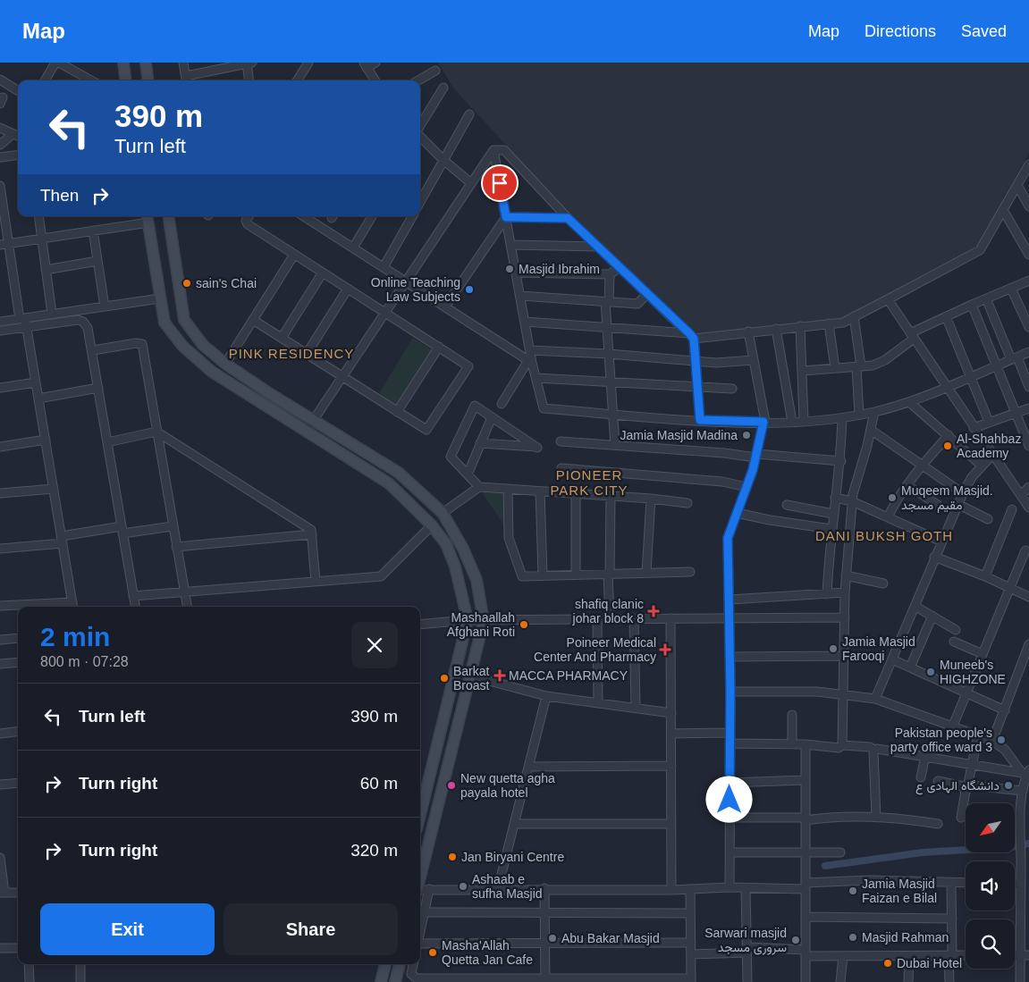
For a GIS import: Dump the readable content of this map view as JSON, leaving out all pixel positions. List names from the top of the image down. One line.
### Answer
{"districts":["PINK RESIDENCY","PIONEER PARK CITY","DANI BUKSH GOTH"],"places":{"other":["Masjid Ibrahim","sain's Chai","Online Teaching Law Subjects","Jamia Masjid Madina","Al-Shahbaz Academy","Muqeem Masjid. مقیم مسجد","Mashaallah Afghani Roti","Jamia Masjid Farooqi","Muneeb's HIGHZONE","Barkat Broast","Pakistan people's party office ward 3","New quetta agha payala hotel","دانشگاہ الہادی ع","Jan Biryani Centre","Ashaab e sufha Masjid","Jamia Masjid Faizan e Bilal","Masjid Rahman","Abu Bakar Masjid","Sarwari masjid سروری مسجد","Masha'Allah Quetta Jan Cafe","Dubai Hotel"],"health":["shafiq clanic johar block 8","Poineer Medical Center And Pharmacy","MACCA PHARMACY"]},"north":"bottom left","page":{"header":"Map","nav":["Map","Directions","Saved"],"turn":["390 m","Turn left"],"then":"Then","heading":["2 min","800 m · 07:28"],"list":[{"name":"Turn left","value":"390 m"},{"name":"Turn right","value":"60 m"},{"name":"Turn right","value":"320 m"}],"buttons":["Exit","Share"]}}
